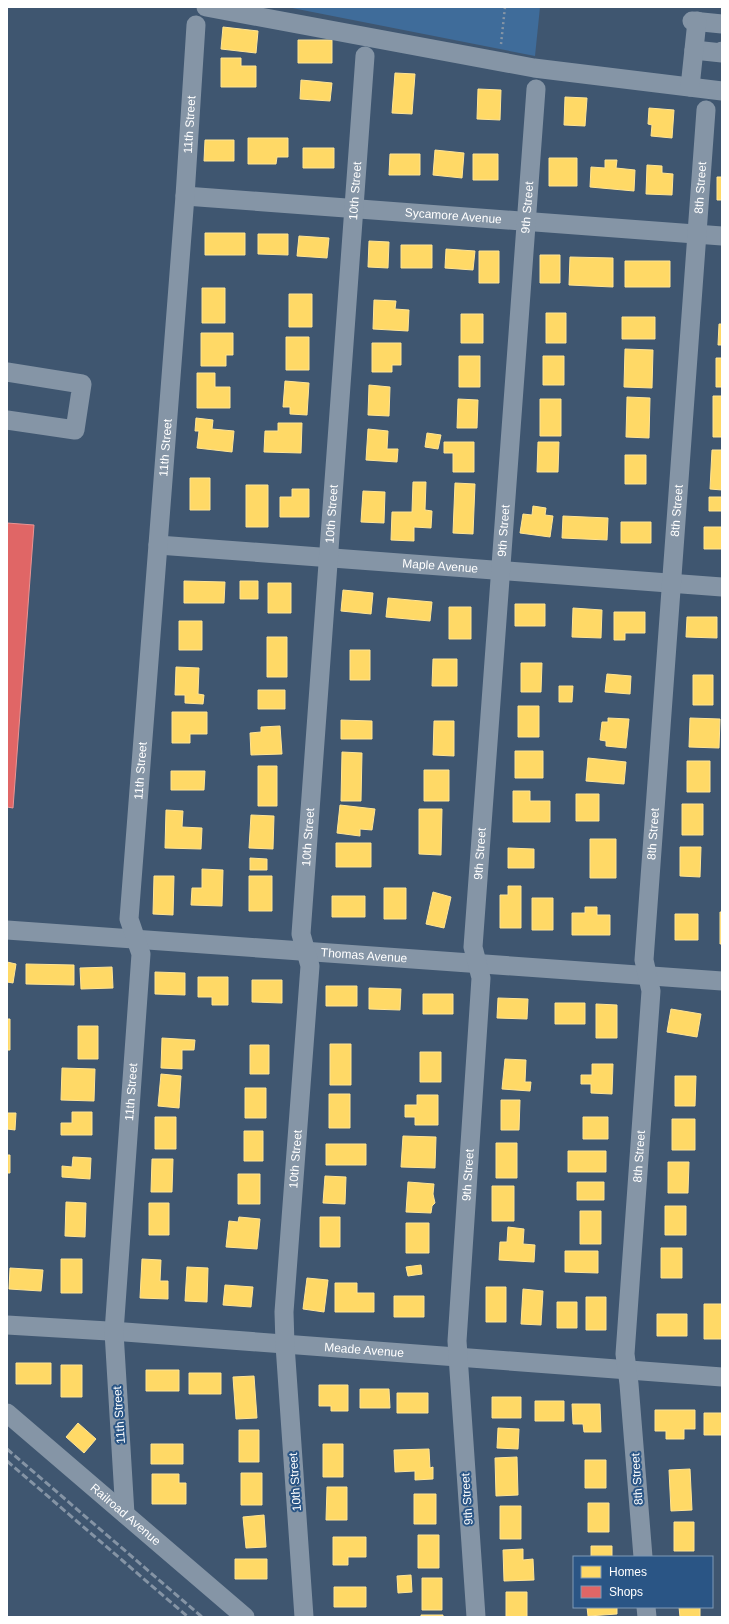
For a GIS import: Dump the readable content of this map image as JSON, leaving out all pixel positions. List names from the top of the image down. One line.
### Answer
{"streets":{"street":["11th Street","8th Street","10th Street","9th Street","Sycamore Avenue","Maple Avenue","Thomas Avenue","Meade Avenue","Railroad Avenue"]},"crossings":[["11th Street","Sycamore Avenue"],["11th Street","Maple Avenue"],["11th Street","Thomas Avenue"],["11th Street","Meade Avenue"],["11th Street","Railroad Avenue"],["8th Street","Sycamore Avenue"],["8th Street","Maple Avenue"],["8th Street","Thomas Avenue"],["8th Street","Meade Avenue"],["10th Street","Sycamore Avenue"],["10th Street","Maple Avenue"],["10th Street","Thomas Avenue"],["10th Street","Meade Avenue"],["9th Street","Sycamore Avenue"],["9th Street","Maple Avenue"],["9th Street","Thomas Avenue"],["9th Street","Meade Avenue"]],"legend":["Homes","Shops"]}
